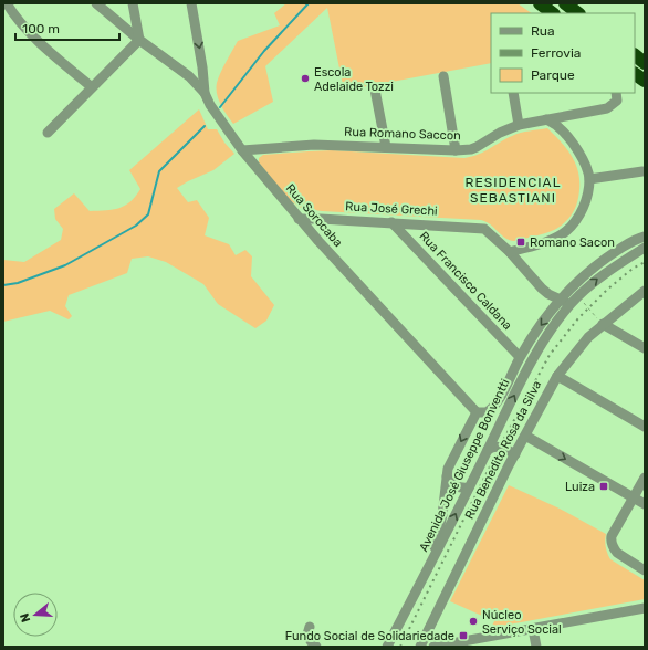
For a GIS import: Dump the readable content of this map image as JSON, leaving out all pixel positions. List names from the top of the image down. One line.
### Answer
{"streets":{"street":["Rua Romano Saccon","Rua José Grechi","Rua Sorocaba","Rua Francisco Caldana","Rua Benedito Rosa da Silva","Avenida José Giuseppe Bonventti"]},"crossings":[["Rua Romano Saccon","Rua Sorocaba"],["Rua José Grechi","Rua Sorocaba"],["Rua José Grechi","Rua Francisco Caldana"],["Rua Sorocaba","Avenida José Giuseppe Bonventti"],["Rua Francisco Caldana","Avenida José Giuseppe Bonventti"]],"districts":["RESIDENCIAL SEBASTIANI"],"places":{"other":["Escola Adelaide Tozzi","Núcleo Serviço Social"],"transit":["Romano Sacon","Luiza","Fundo Social de Solidariedade"]},"legend":["Rua","Ferrovia","Parque"],"scale_bar":"100 m","north":"left"}
